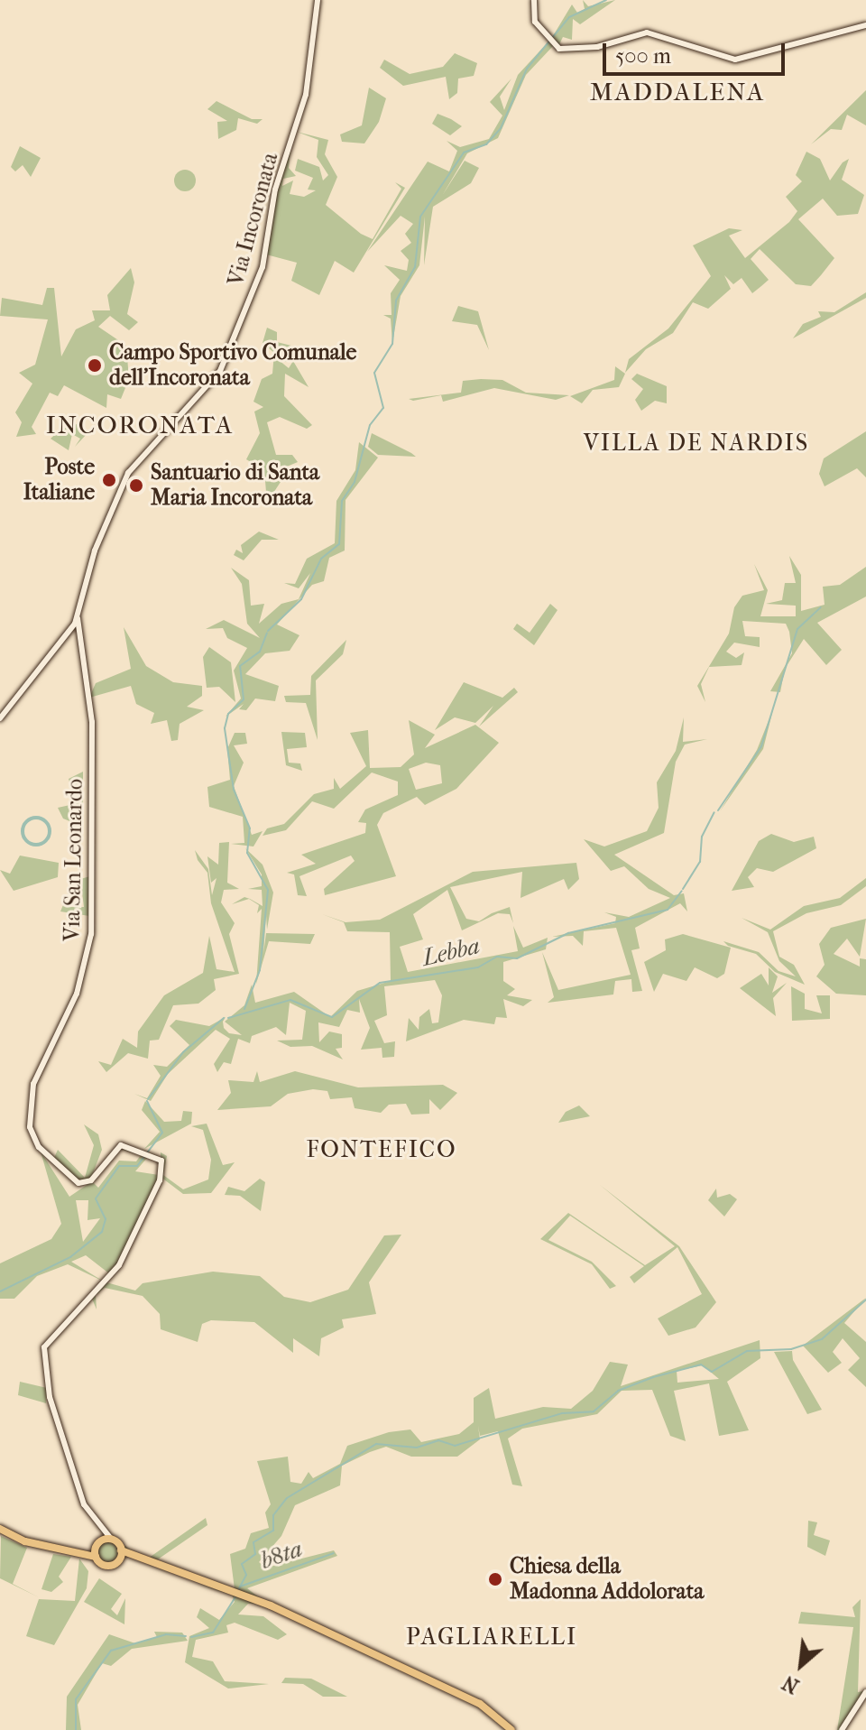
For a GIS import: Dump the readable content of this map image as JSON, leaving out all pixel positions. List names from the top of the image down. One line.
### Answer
{"streets":{"street":["Via Incoronata","Via San Leonardo"]},"crossings":[["Via Incoronata","Via San Leonardo"]],"districts":["MADDALENA","INCORONATA","VILLA DE NARDIS","FONTEFICO","PAGLIARELLI"],"water":["Lebba","b8ta"],"places":["Campo Sportivo Comunale dell'Incoronata","Poste Italiane","Santuario di Santa Maria Incoronata","Chiesa della Madonna Addolorata"],"scale_bar":"500 m","north":"bottom left"}
